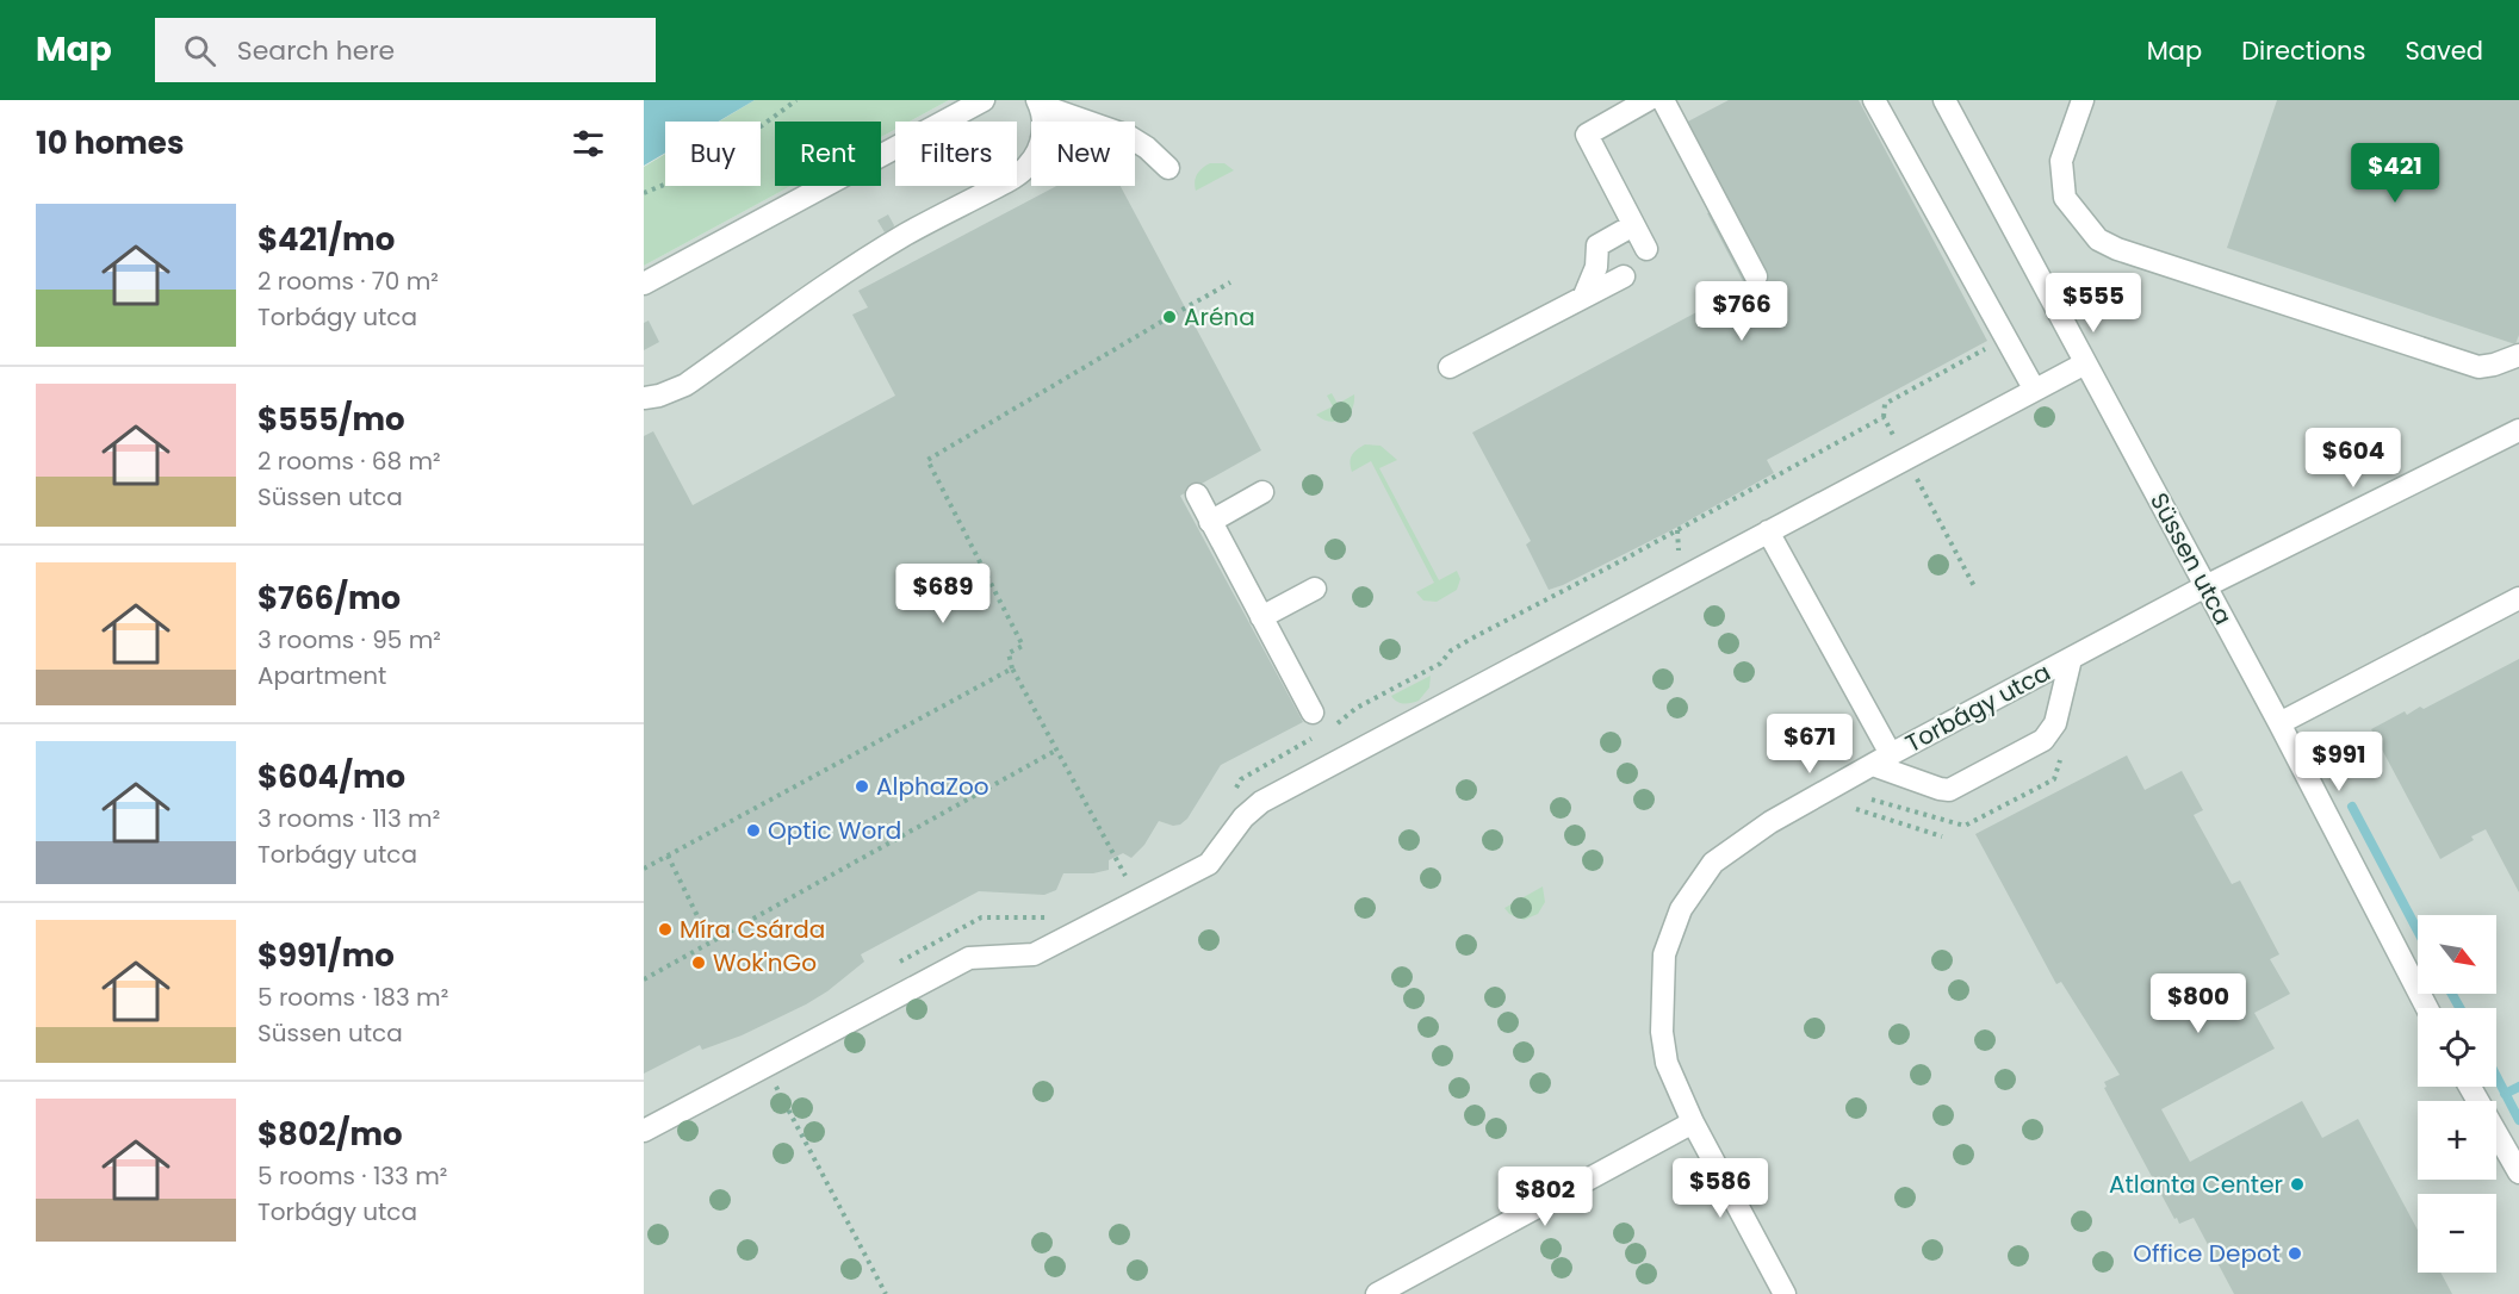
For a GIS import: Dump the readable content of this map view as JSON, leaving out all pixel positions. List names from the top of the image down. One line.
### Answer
{"streets":{"street":["Süssen utca","Torbágy utca"]},"crossings":[["Süssen utca","Torbágy utca"]],"places":["Aréna","AlphaZoo","Optic Word","Míra Csárda","Wok'nGo","Atlanta Center","Office Depot"],"north":"bottom right","page":{"header":"Map","search":"Search here","nav":["Map","Directions","Saved"],"heading":"10 homes","chip":["Buy","Rent","Filters","New"],"price":["$421","$555","$766","$604","$689","$671","$991","$800","$586","$802"],"list":[{"name":"$421/mo","note":"2 rooms · 70 m² · Torbágy utca"},{"name":"$555/mo","note":"2 rooms · 68 m² · Süssen utca"},{"name":"$766/mo","note":"3 rooms · 95 m² · Apartment"},{"name":"$604/mo","note":"3 rooms · 113 m² · Torbágy utca"},{"name":"$991/mo","note":"5 rooms · 183 m² · Süssen utca"},{"name":"$802/mo","note":"5 rooms · 133 m² · Torbágy utca"}],"map_buttons":["+","−"]}}
